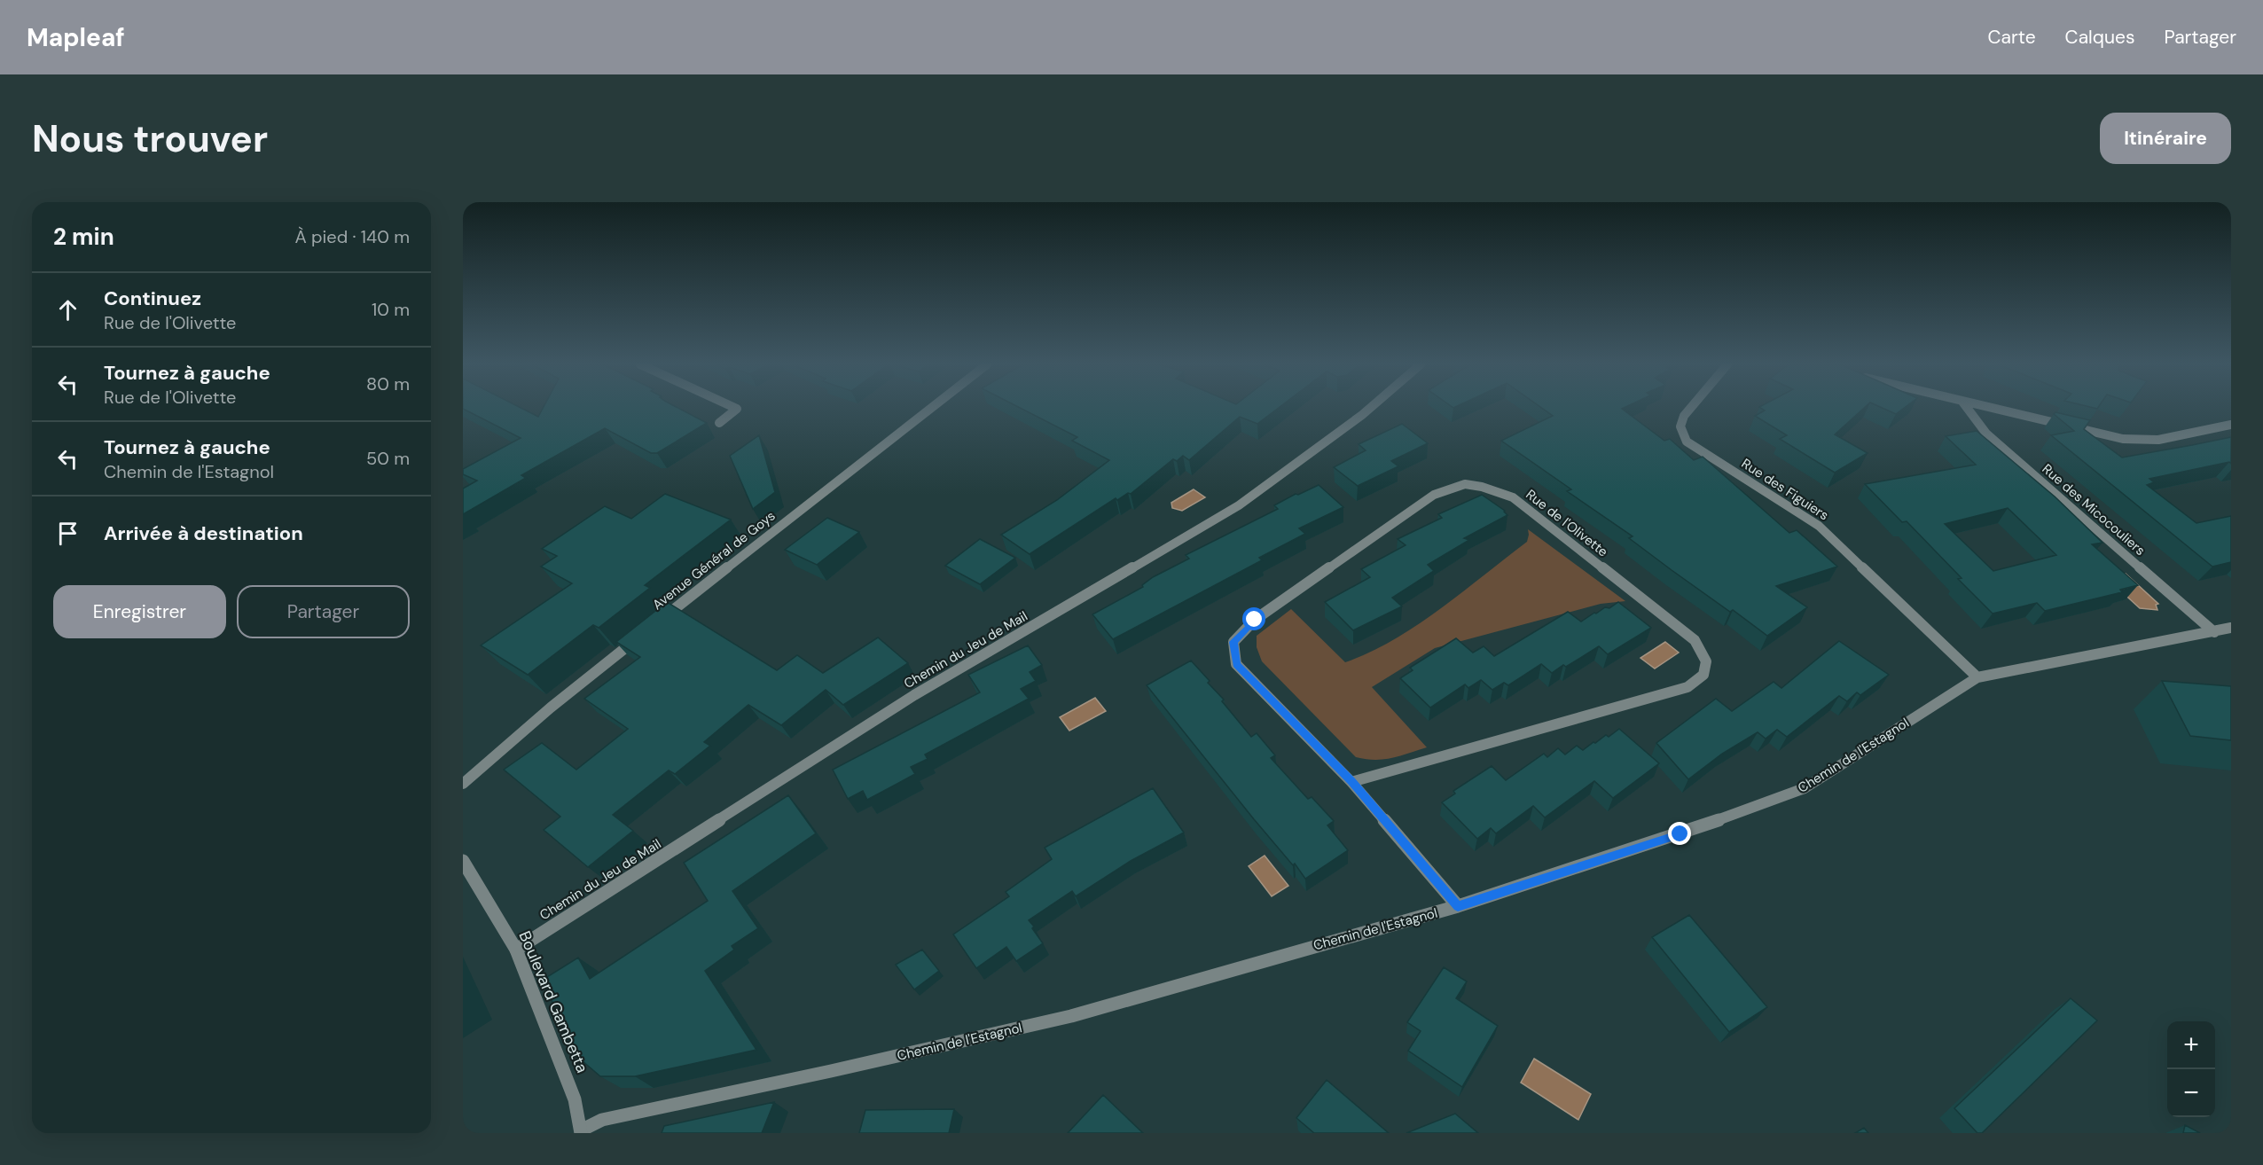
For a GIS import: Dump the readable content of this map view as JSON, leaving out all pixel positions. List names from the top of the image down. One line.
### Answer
{"streets":{"street":["Rue des Figuiers","Rue des Micocouliers","Rue de l'Olivette","Avenue Général de Goys","Chemin du Jeu de Mail","Chemin de l'Estagnol","Boulevard Gambetta"]},"crossings":[["Rue des Figuiers","Chemin de l'Estagnol"],["Rue des Micocouliers","Chemin de l'Estagnol"],["Rue de l'Olivette","Chemin de l'Estagnol"],["Chemin du Jeu de Mail","Boulevard Gambetta"],["Chemin de l'Estagnol","Boulevard Gambetta"]],"page":{"header":"Mapleaf","nav":["Carte","Calques","Partager"],"buttons":["Itinéraire",["Enregistrer","Partager"]],"title":"Nous trouver","heading":["2 min","À pied · 140 m"],"list":[["Continuez","Rue de l'Olivette","10 m"],["Tournez à gauche","Rue de l'Olivette","80 m"],["Tournez à gauche","Chemin de l'Estagnol","50 m"],"Arrivée à destination"],"map_buttons":["+","−"]}}
